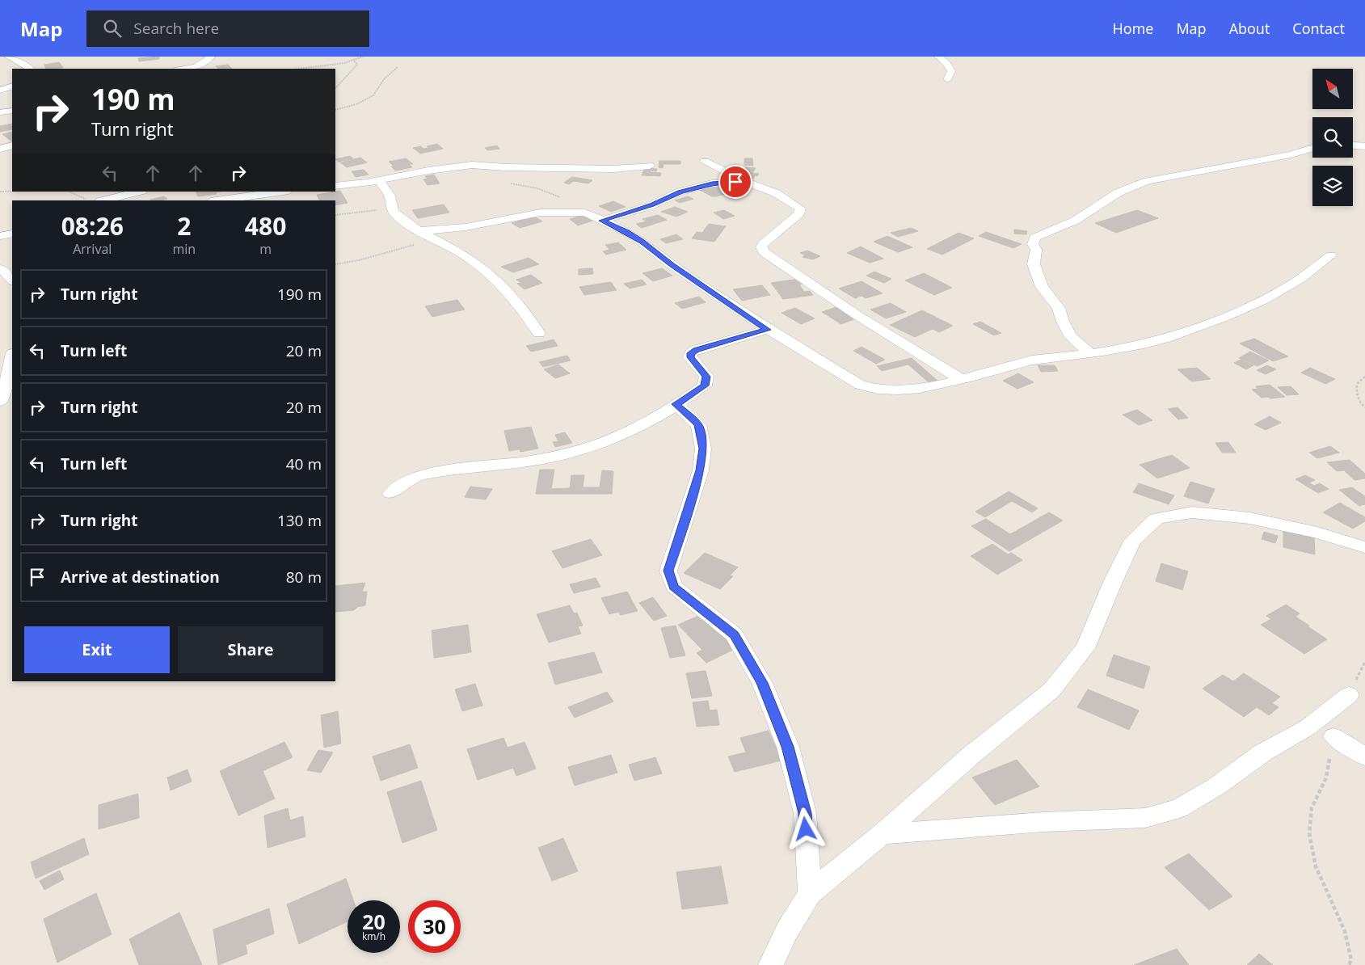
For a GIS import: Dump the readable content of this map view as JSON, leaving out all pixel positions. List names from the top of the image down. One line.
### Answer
{"north":"top left","page":{"header":"Map","search":"Search here","nav":["Home","Map","About","Contact"],"turn":["190 m","Turn right"],"eta":["08:26","Arrival","2","min","480","m"],"list":[{"name":"Turn right","value":"190 m"},{"name":"Turn left","value":"20 m"},{"name":"Turn right","value":"20 m"},{"name":"Turn left","value":"40 m"},{"name":"Turn right","value":"130 m"},{"name":"Arrive at destination","value":"80 m"}],"buttons":["Exit","Share"],"speed":"20 km/h","limit":"30"}}
